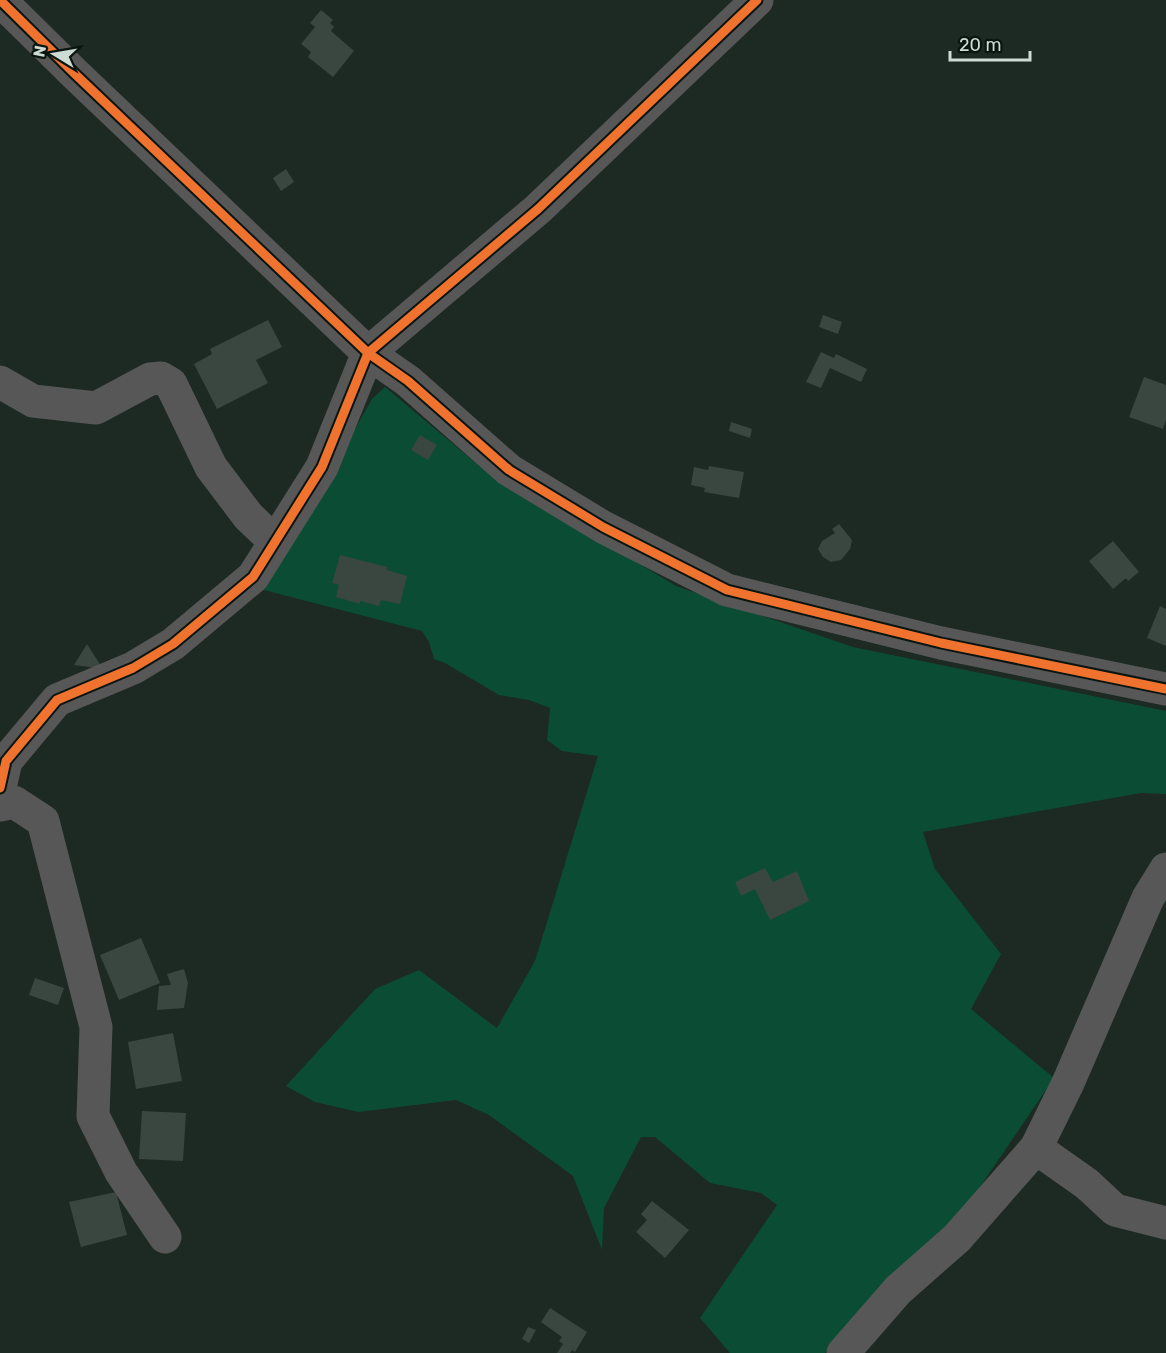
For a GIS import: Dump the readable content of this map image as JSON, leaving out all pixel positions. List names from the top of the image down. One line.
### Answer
{"scale_bar":"20 m","north":"left"}
